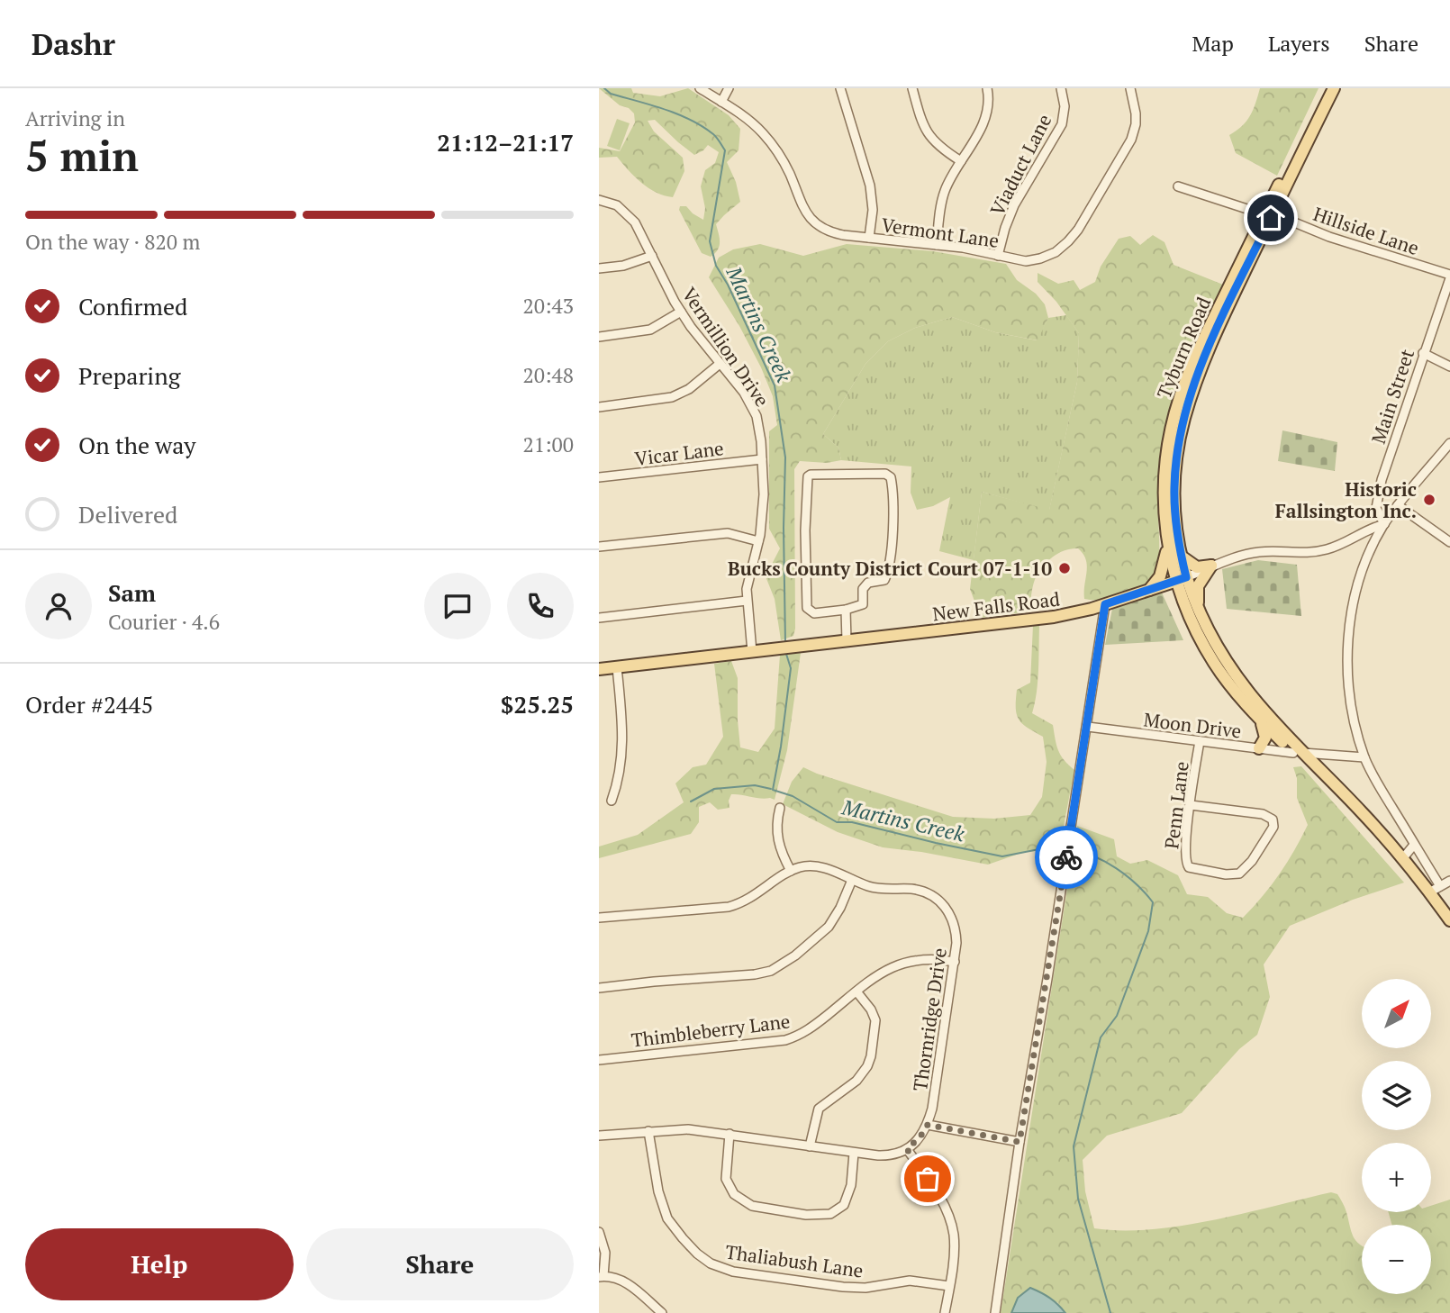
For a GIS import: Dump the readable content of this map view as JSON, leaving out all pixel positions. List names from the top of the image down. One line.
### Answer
{"streets":{"main road":["Tyburn Road","New Falls Road"],"street":["Viaduct Lane","Hillside Lane","Vermont Lane","Vermillion Drive","Main Street","Vicar Lane","Moon Drive","Penn Lane","Thornridge Drive","Thimbleberry Lane","Thaliabush Lane"]},"crossings":[["Viaduct Lane","Vermont Lane"],["Hillside Lane","Tyburn Road"],["Hillside Lane","Main Street"],["Vermillion Drive","Vicar Lane"],["Vermillion Drive","New Falls Road"],["Tyburn Road","New Falls Road"],["Tyburn Road","Moon Drive"],["Main Street","New Falls Road"],["Moon Drive","Penn Lane"],["Thornridge Drive","Thimbleberry Lane"]],"water":["Martins Creek"],"places":["Historic Fallsington Inc.","Bucks County District Court 07-1-10"],"north":"top right","page":{"header":"Dashr","nav":["Map","Layers","Share"],"heading":["5 min","Arriving in","21:12–21:17"],"panel":["Sam","Courier · 4.6","Order #2445","$25.25"],"bar":"On the way · 820 m","list":[["Confirmed","20:43"],["Preparing","20:48"],["On the way","21:00"],"Delivered"],"map_buttons":["+","−"],"buttons":["Help","Share"]}}
